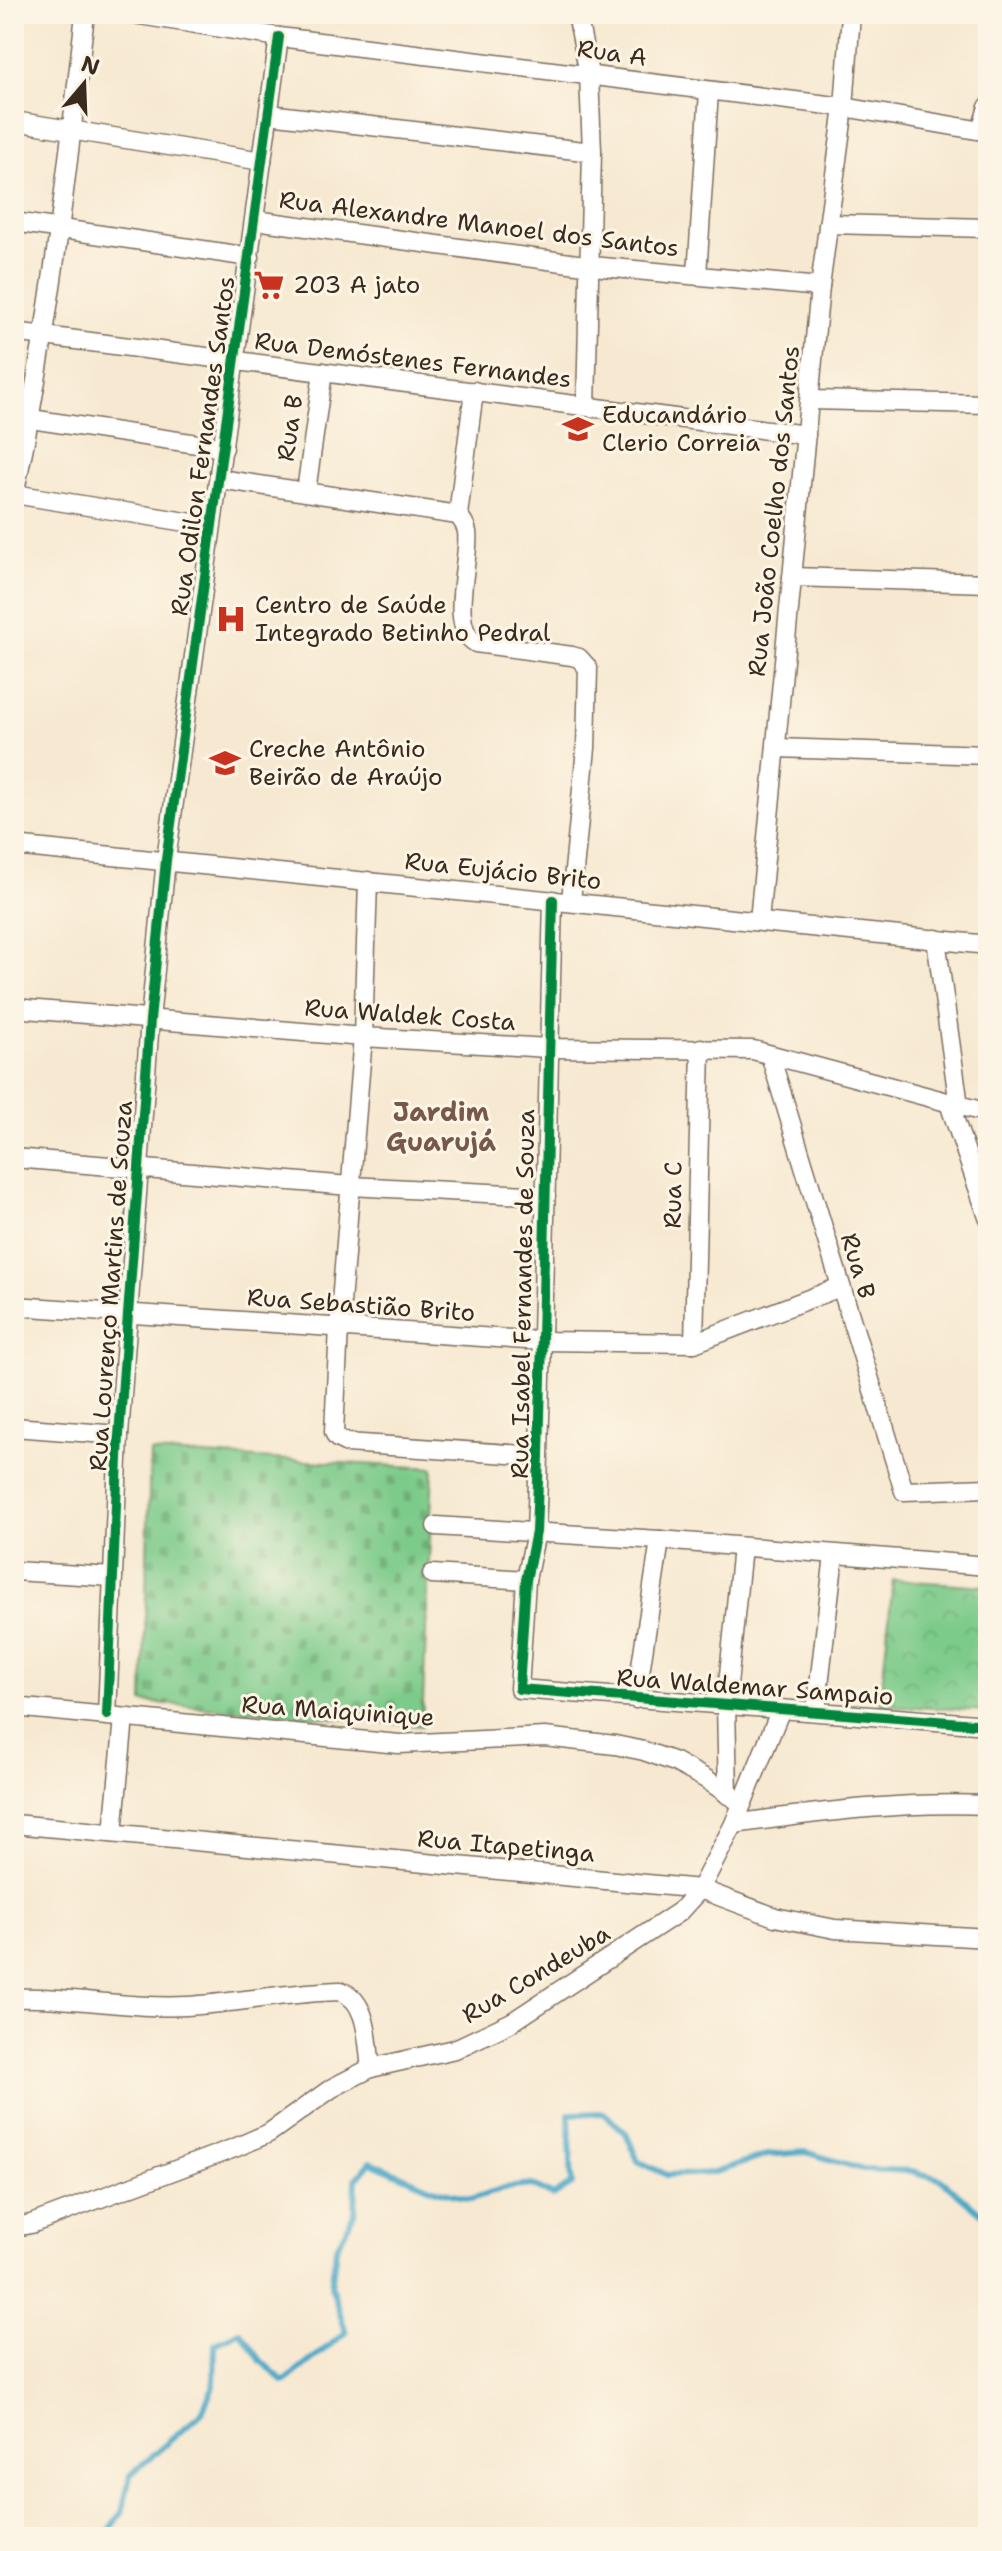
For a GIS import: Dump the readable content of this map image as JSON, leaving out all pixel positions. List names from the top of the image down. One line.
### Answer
{"streets":{"street":["Rua A","Rua Alexandre Manoel dos Santos","Rua Demóstenes Fernandes","Rua B","Rua Odilon Fernandes Santos","Rua João Coelho dos Santos","Rua Eujácio Brito","Rua Waldek Costa","Rua C","Rua Lourenço Martins de Souza","Rua Isabel Fernandes de Souza","Rua Sebastião Brito","Rua Waldemar Sampaio","Rua Maiquinique","Rua Itapetinga","Rua Condeuba"]},"crossings":[["Rua A","Rua Alexandre Manoel dos Santos"],["Rua A","Rua Odilon Fernandes Santos"],["Rua A","Rua João Coelho dos Santos"],["Rua Alexandre Manoel dos Santos","Rua Odilon Fernandes Santos"],["Rua Alexandre Manoel dos Santos","Rua João Coelho dos Santos"],["Rua Demóstenes Fernandes","Rua B"],["Rua Demóstenes Fernandes","Rua Odilon Fernandes Santos"],["Rua Demóstenes Fernandes","Rua João Coelho dos Santos"],["Rua B","Rua Waldek Costa"],["Rua B","Rua Sebastião Brito"],["Rua Odilon Fernandes Santos","Rua Eujácio Brito"],["Rua Odilon Fernandes Santos","Rua Lourenço Martins de Souza"],["Rua João Coelho dos Santos","Rua Eujácio Brito"],["Rua Eujácio Brito","Rua Lourenço Martins de Souza"],["Rua Eujácio Brito","Rua Isabel Fernandes de Souza"],["Rua Waldek Costa","Rua C"],["Rua Waldek Costa","Rua Lourenço Martins de Souza"],["Rua Waldek Costa","Rua Isabel Fernandes de Souza"],["Rua C","Rua Sebastião Brito"],["Rua Lourenço Martins de Souza","Rua Sebastião Brito"],["Rua Lourenço Martins de Souza","Rua Maiquinique"],["Rua Lourenço Martins de Souza","Rua Itapetinga"],["Rua Isabel Fernandes de Souza","Rua Sebastião Brito"],["Rua Isabel Fernandes de Souza","Rua Waldemar Sampaio"],["Rua Waldemar Sampaio","Rua Condeuba"],["Rua Maiquinique","Rua Condeuba"],["Rua Itapetinga","Rua Condeuba"]],"districts":["Jardim Guarujá"],"places":{"supermarket":["203 A jato"],"school or university":["Educandário Clerio Correia","Creche Antônio Beirão de Araújo"],"hospital":["Centro de Saúde Integrado Betinho Pedral"]},"north":"top"}
